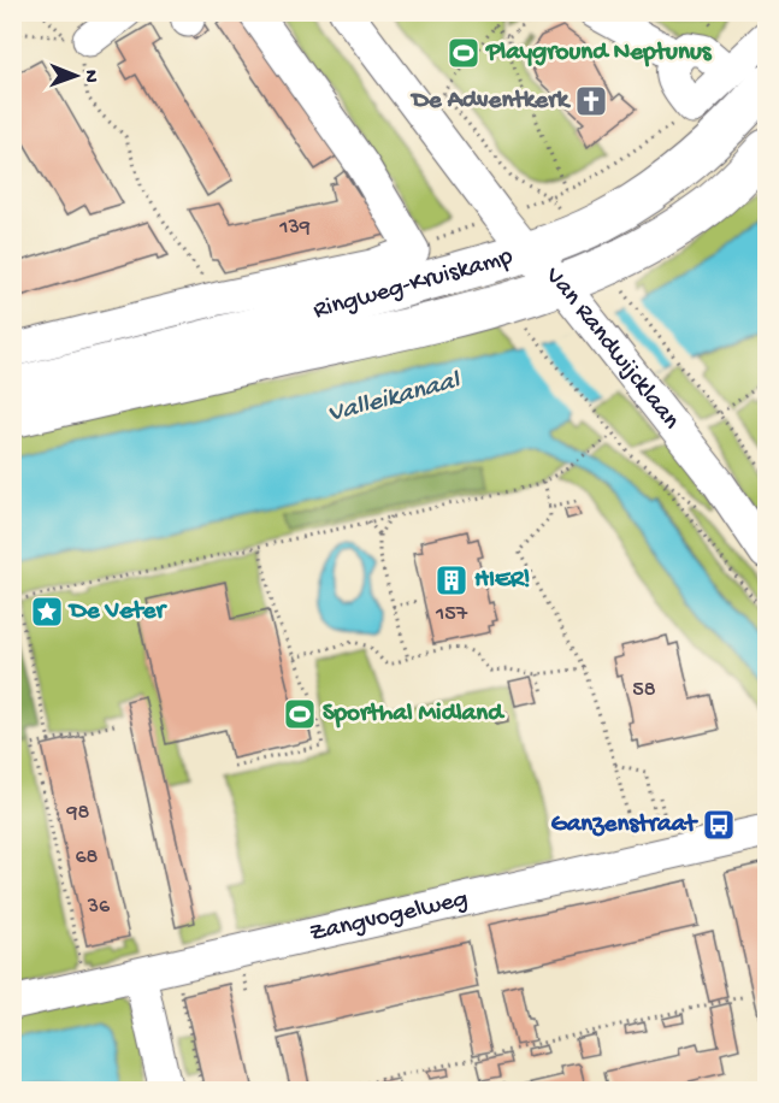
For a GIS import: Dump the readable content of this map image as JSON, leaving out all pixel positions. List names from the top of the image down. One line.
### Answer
{"streets":{"main road":["Ringweg-Kruiskamp"],"street":["Van Randwijcklaan","Zangvogelweg"]},"crossings":[["Ringweg-Kruiskamp","Van Randwijcklaan"]],"water":["Valleikanaal"],"places":{"sports":["Playground Neptunus","Sporthal Midland"],"church":["De Adventkerk"],"building":["HIER!"],"place":["De Veter"],"bus stop":["Ganzenstraat"]},"house_numbers":["139","157","58","98","68","36"],"north":"right"}
